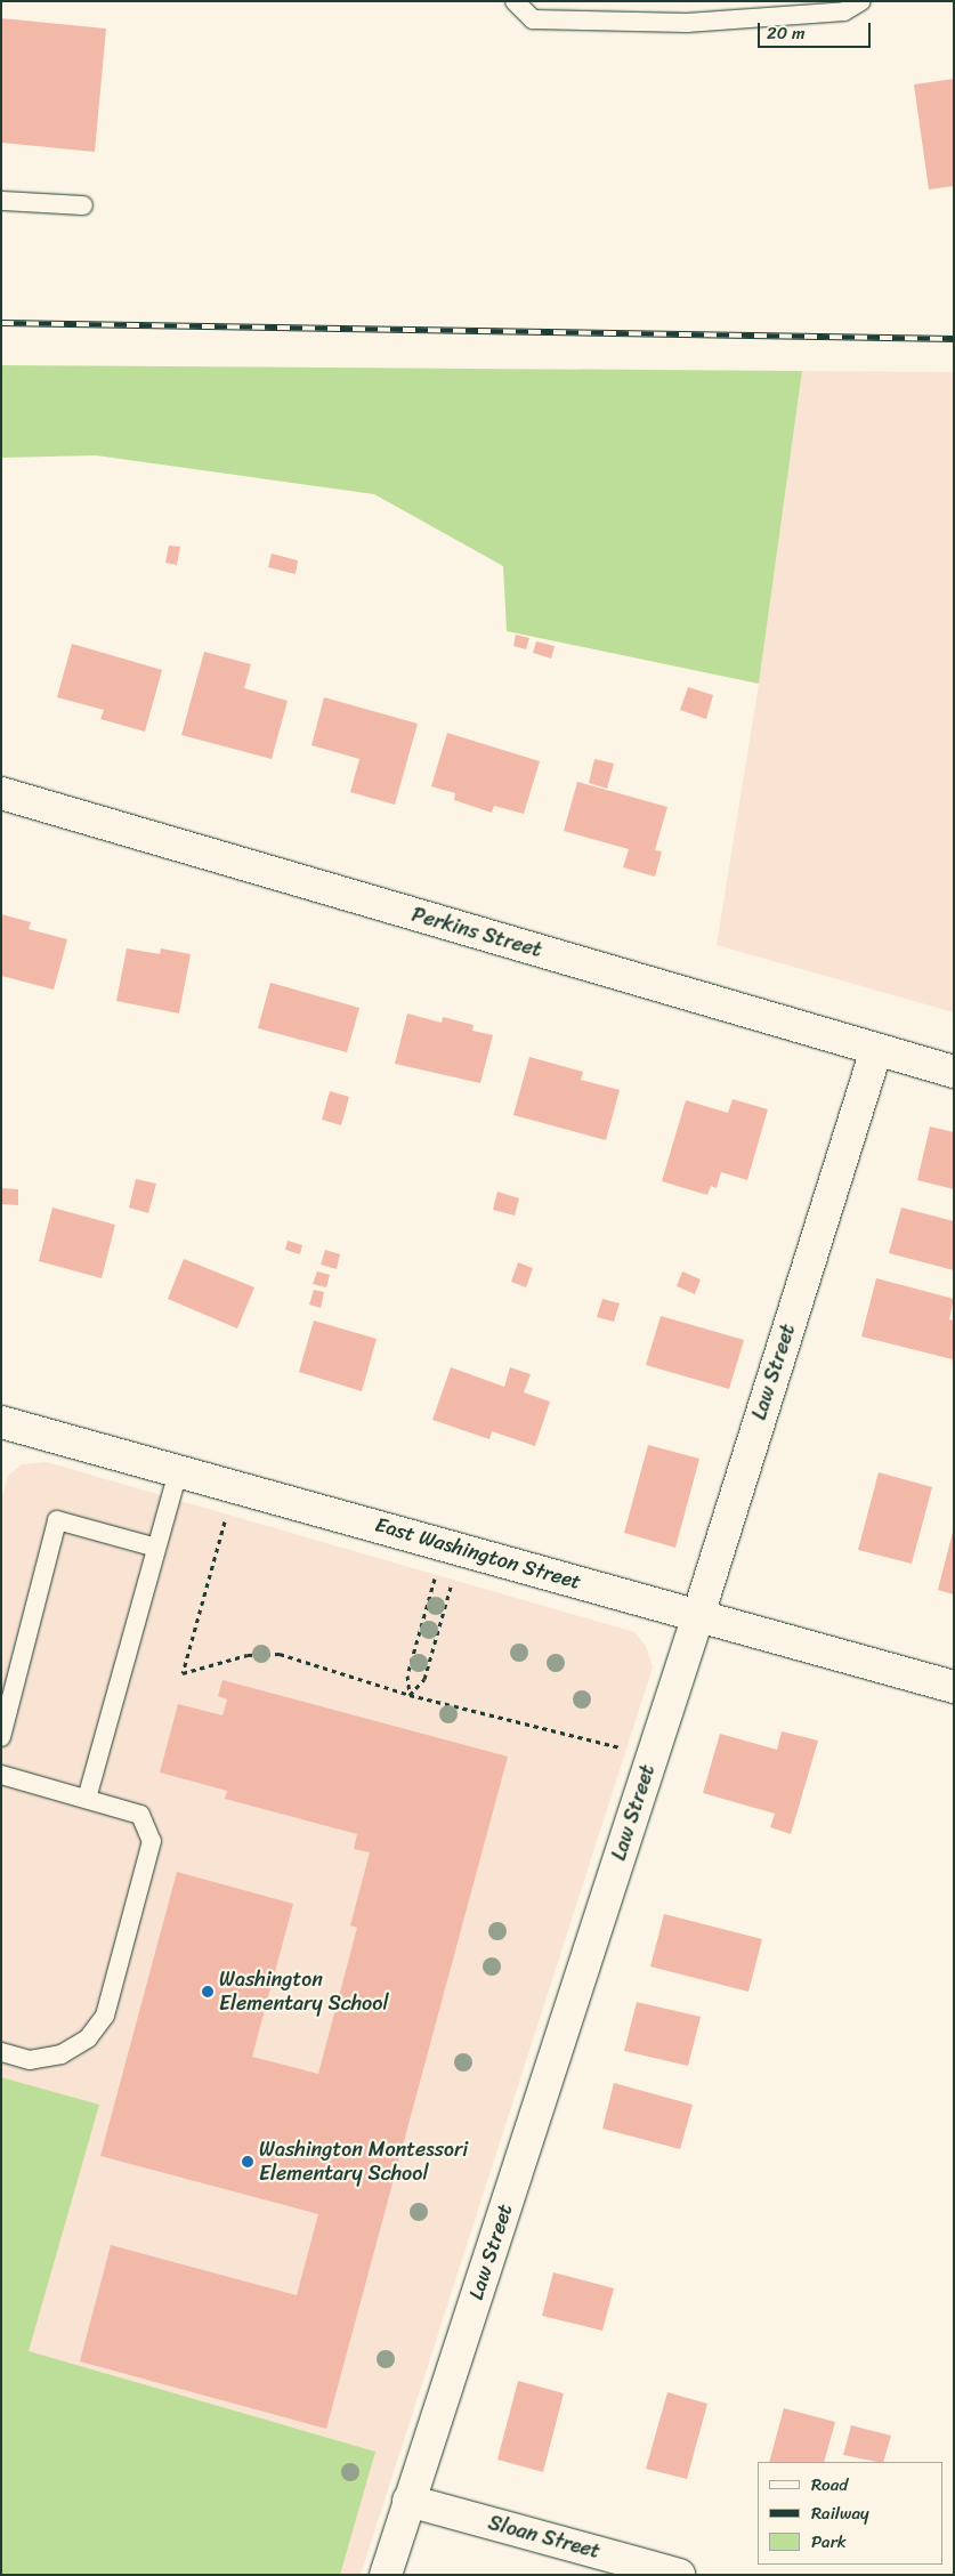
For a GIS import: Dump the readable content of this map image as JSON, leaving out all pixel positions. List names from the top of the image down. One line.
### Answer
{"streets":{"street":["Perkins Street","Law Street","East Washington Street","Sloan Street"]},"crossings":[["Perkins Street","Law Street"],["Law Street","East Washington Street"],["Law Street","Sloan Street"]],"places":["Washington Elementary School","Washington Montessori Elementary School"],"legend":["Road","Railway","Park"],"scale_bar":"20 m"}
